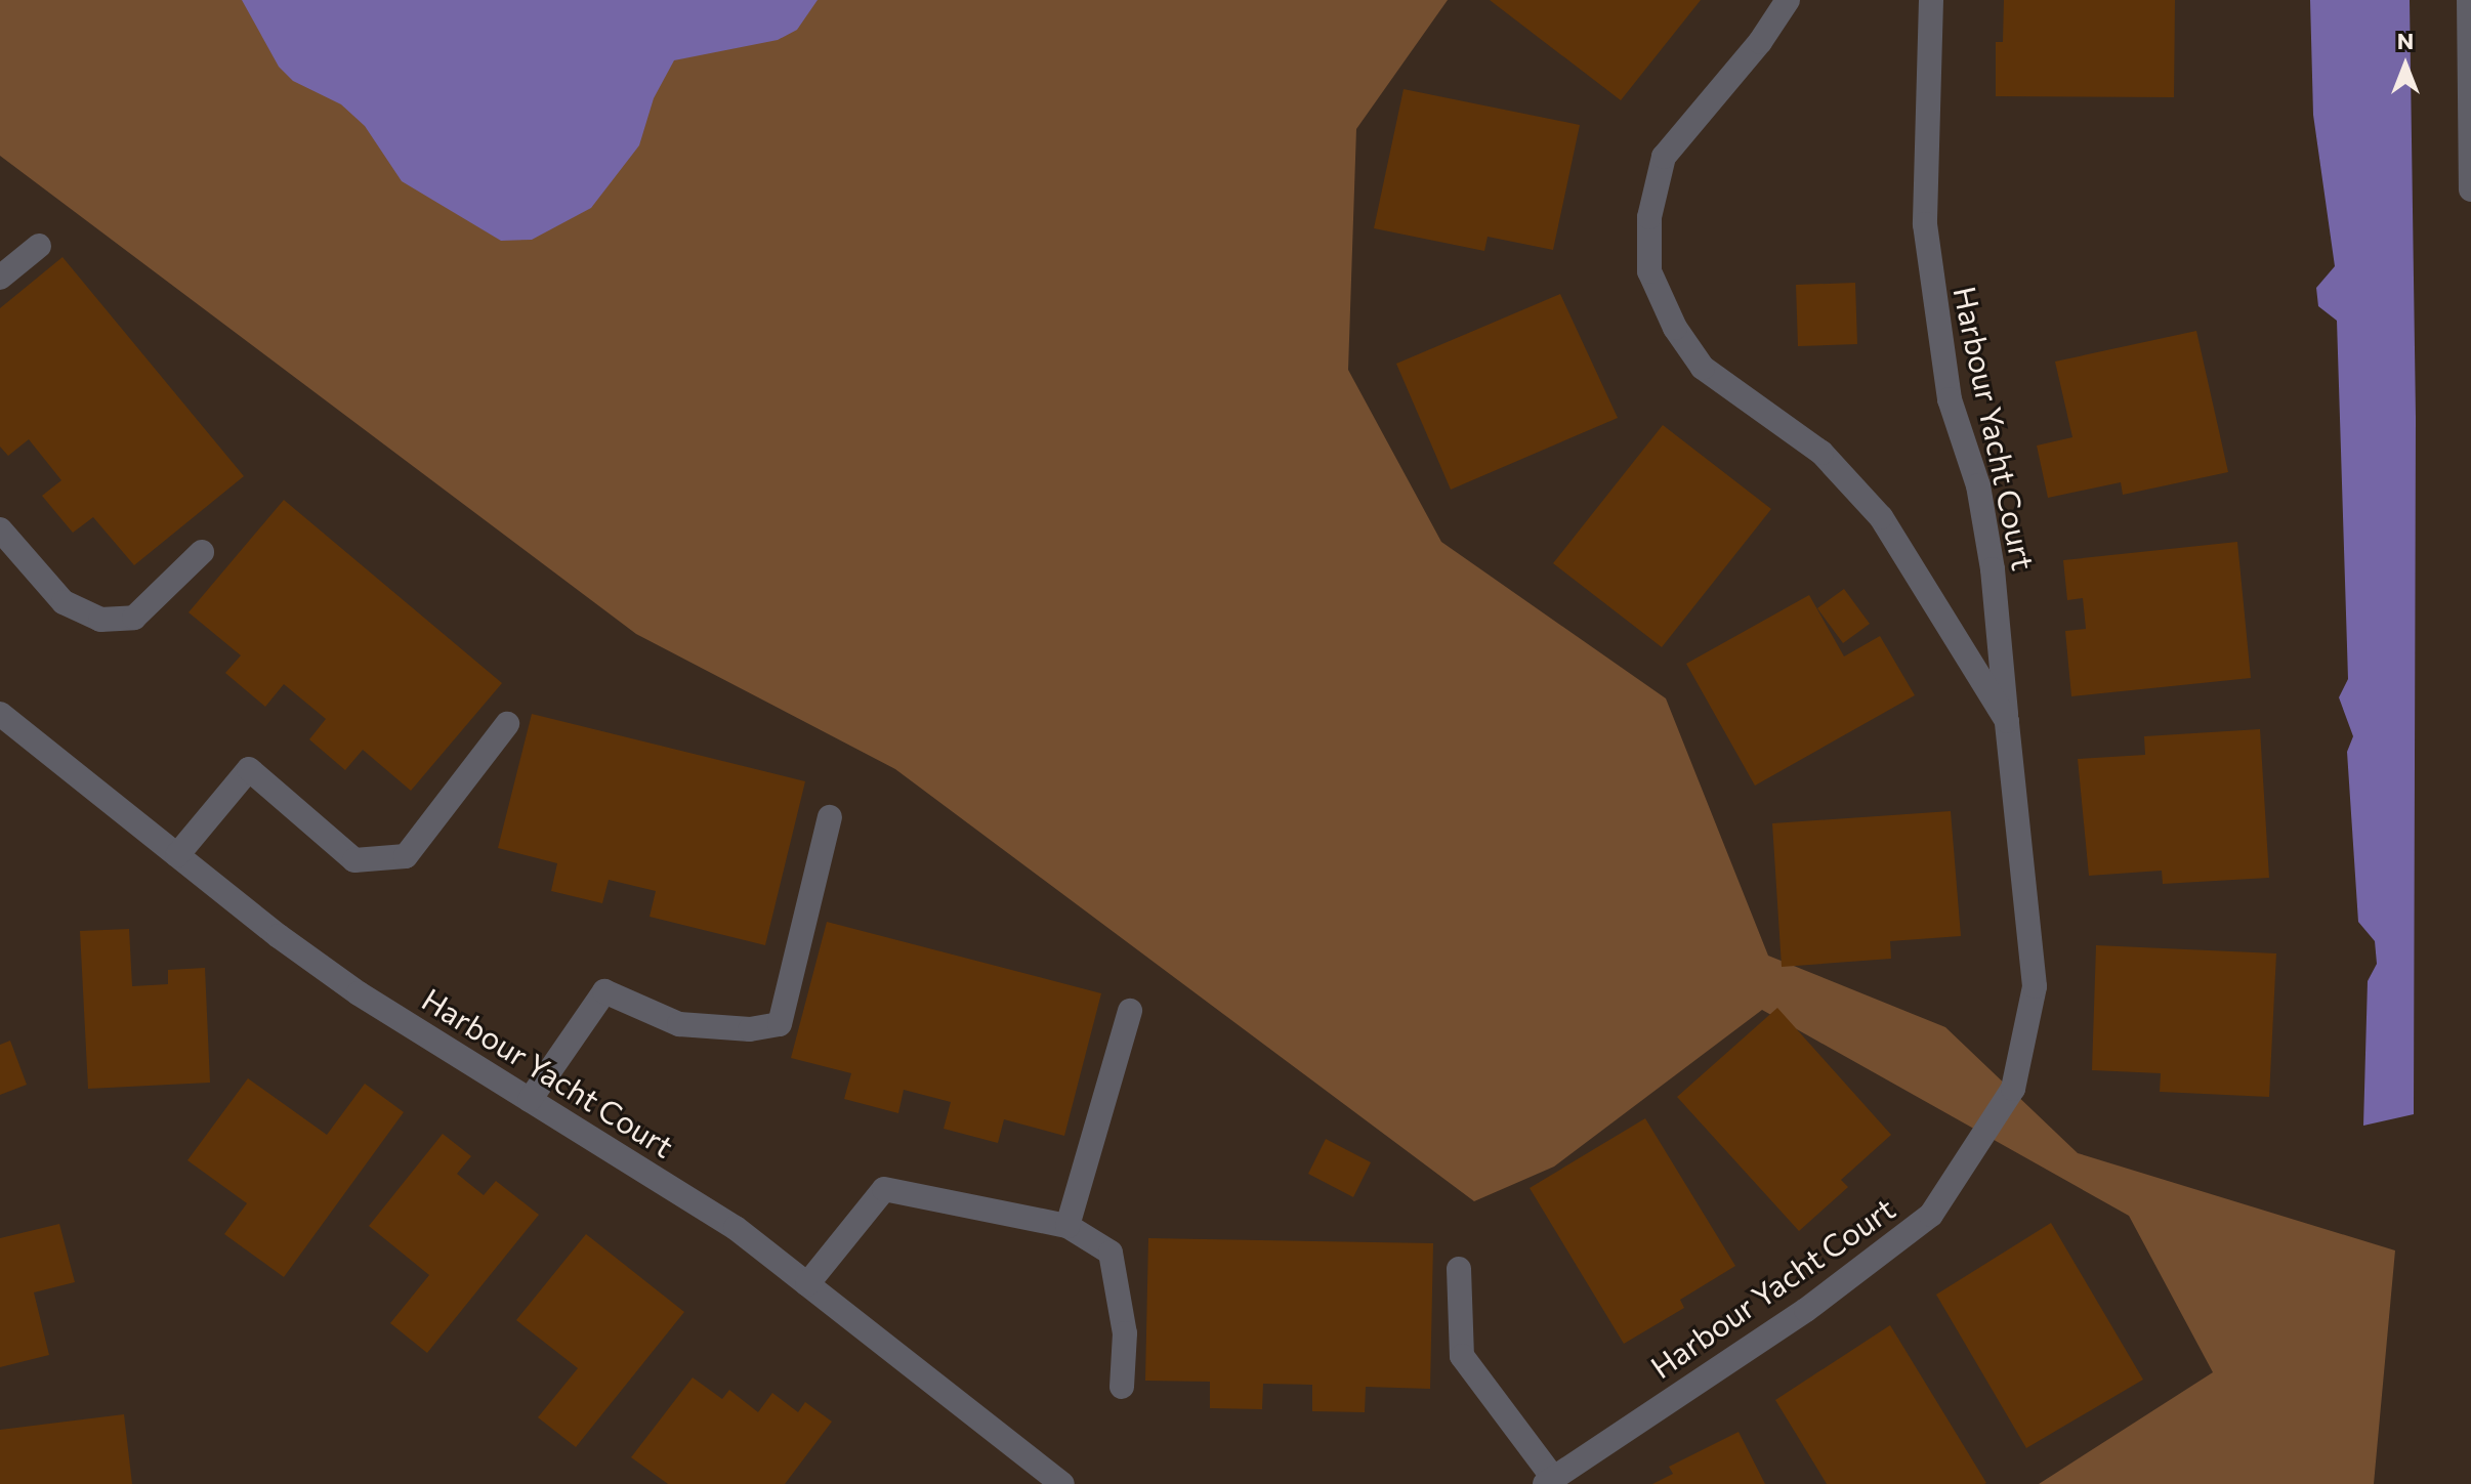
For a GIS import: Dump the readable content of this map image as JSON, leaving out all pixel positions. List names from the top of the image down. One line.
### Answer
{"streets":{"street":["Harbour Yacht Court"]},"north":"top"}
